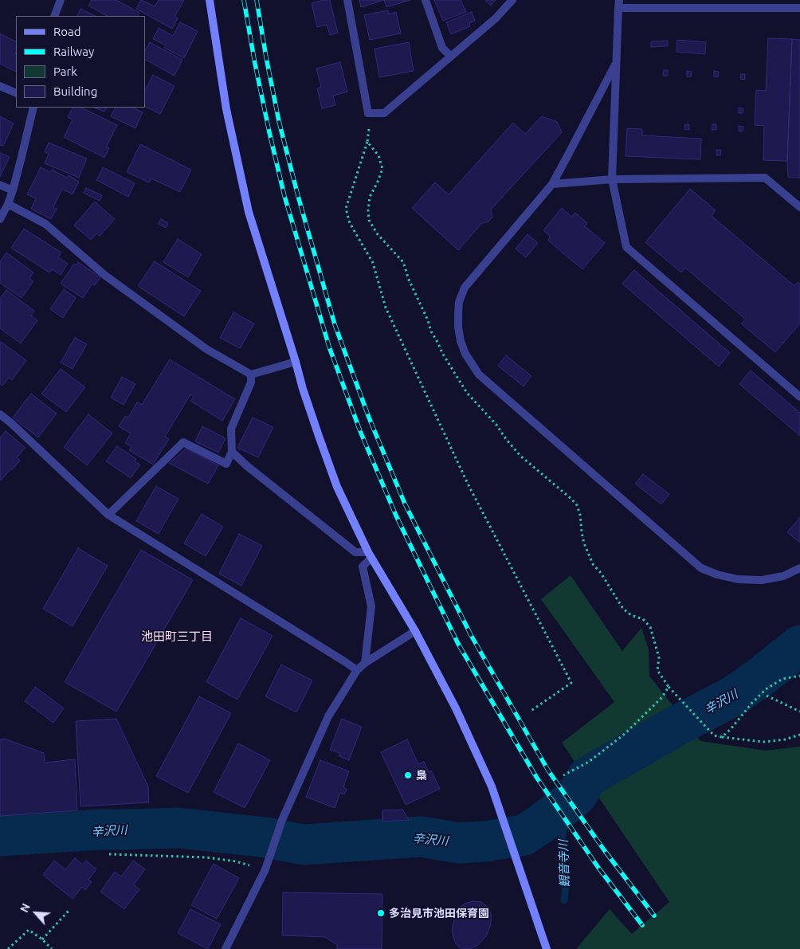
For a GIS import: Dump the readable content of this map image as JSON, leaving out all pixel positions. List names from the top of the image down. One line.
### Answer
{"districts":["池田町三丁目"],"water":["辛沢川","観音寺川"],"places":["梟","多治見市池田保育園"],"legend":["Road","Railway","Park","Building"],"north":"top left"}
